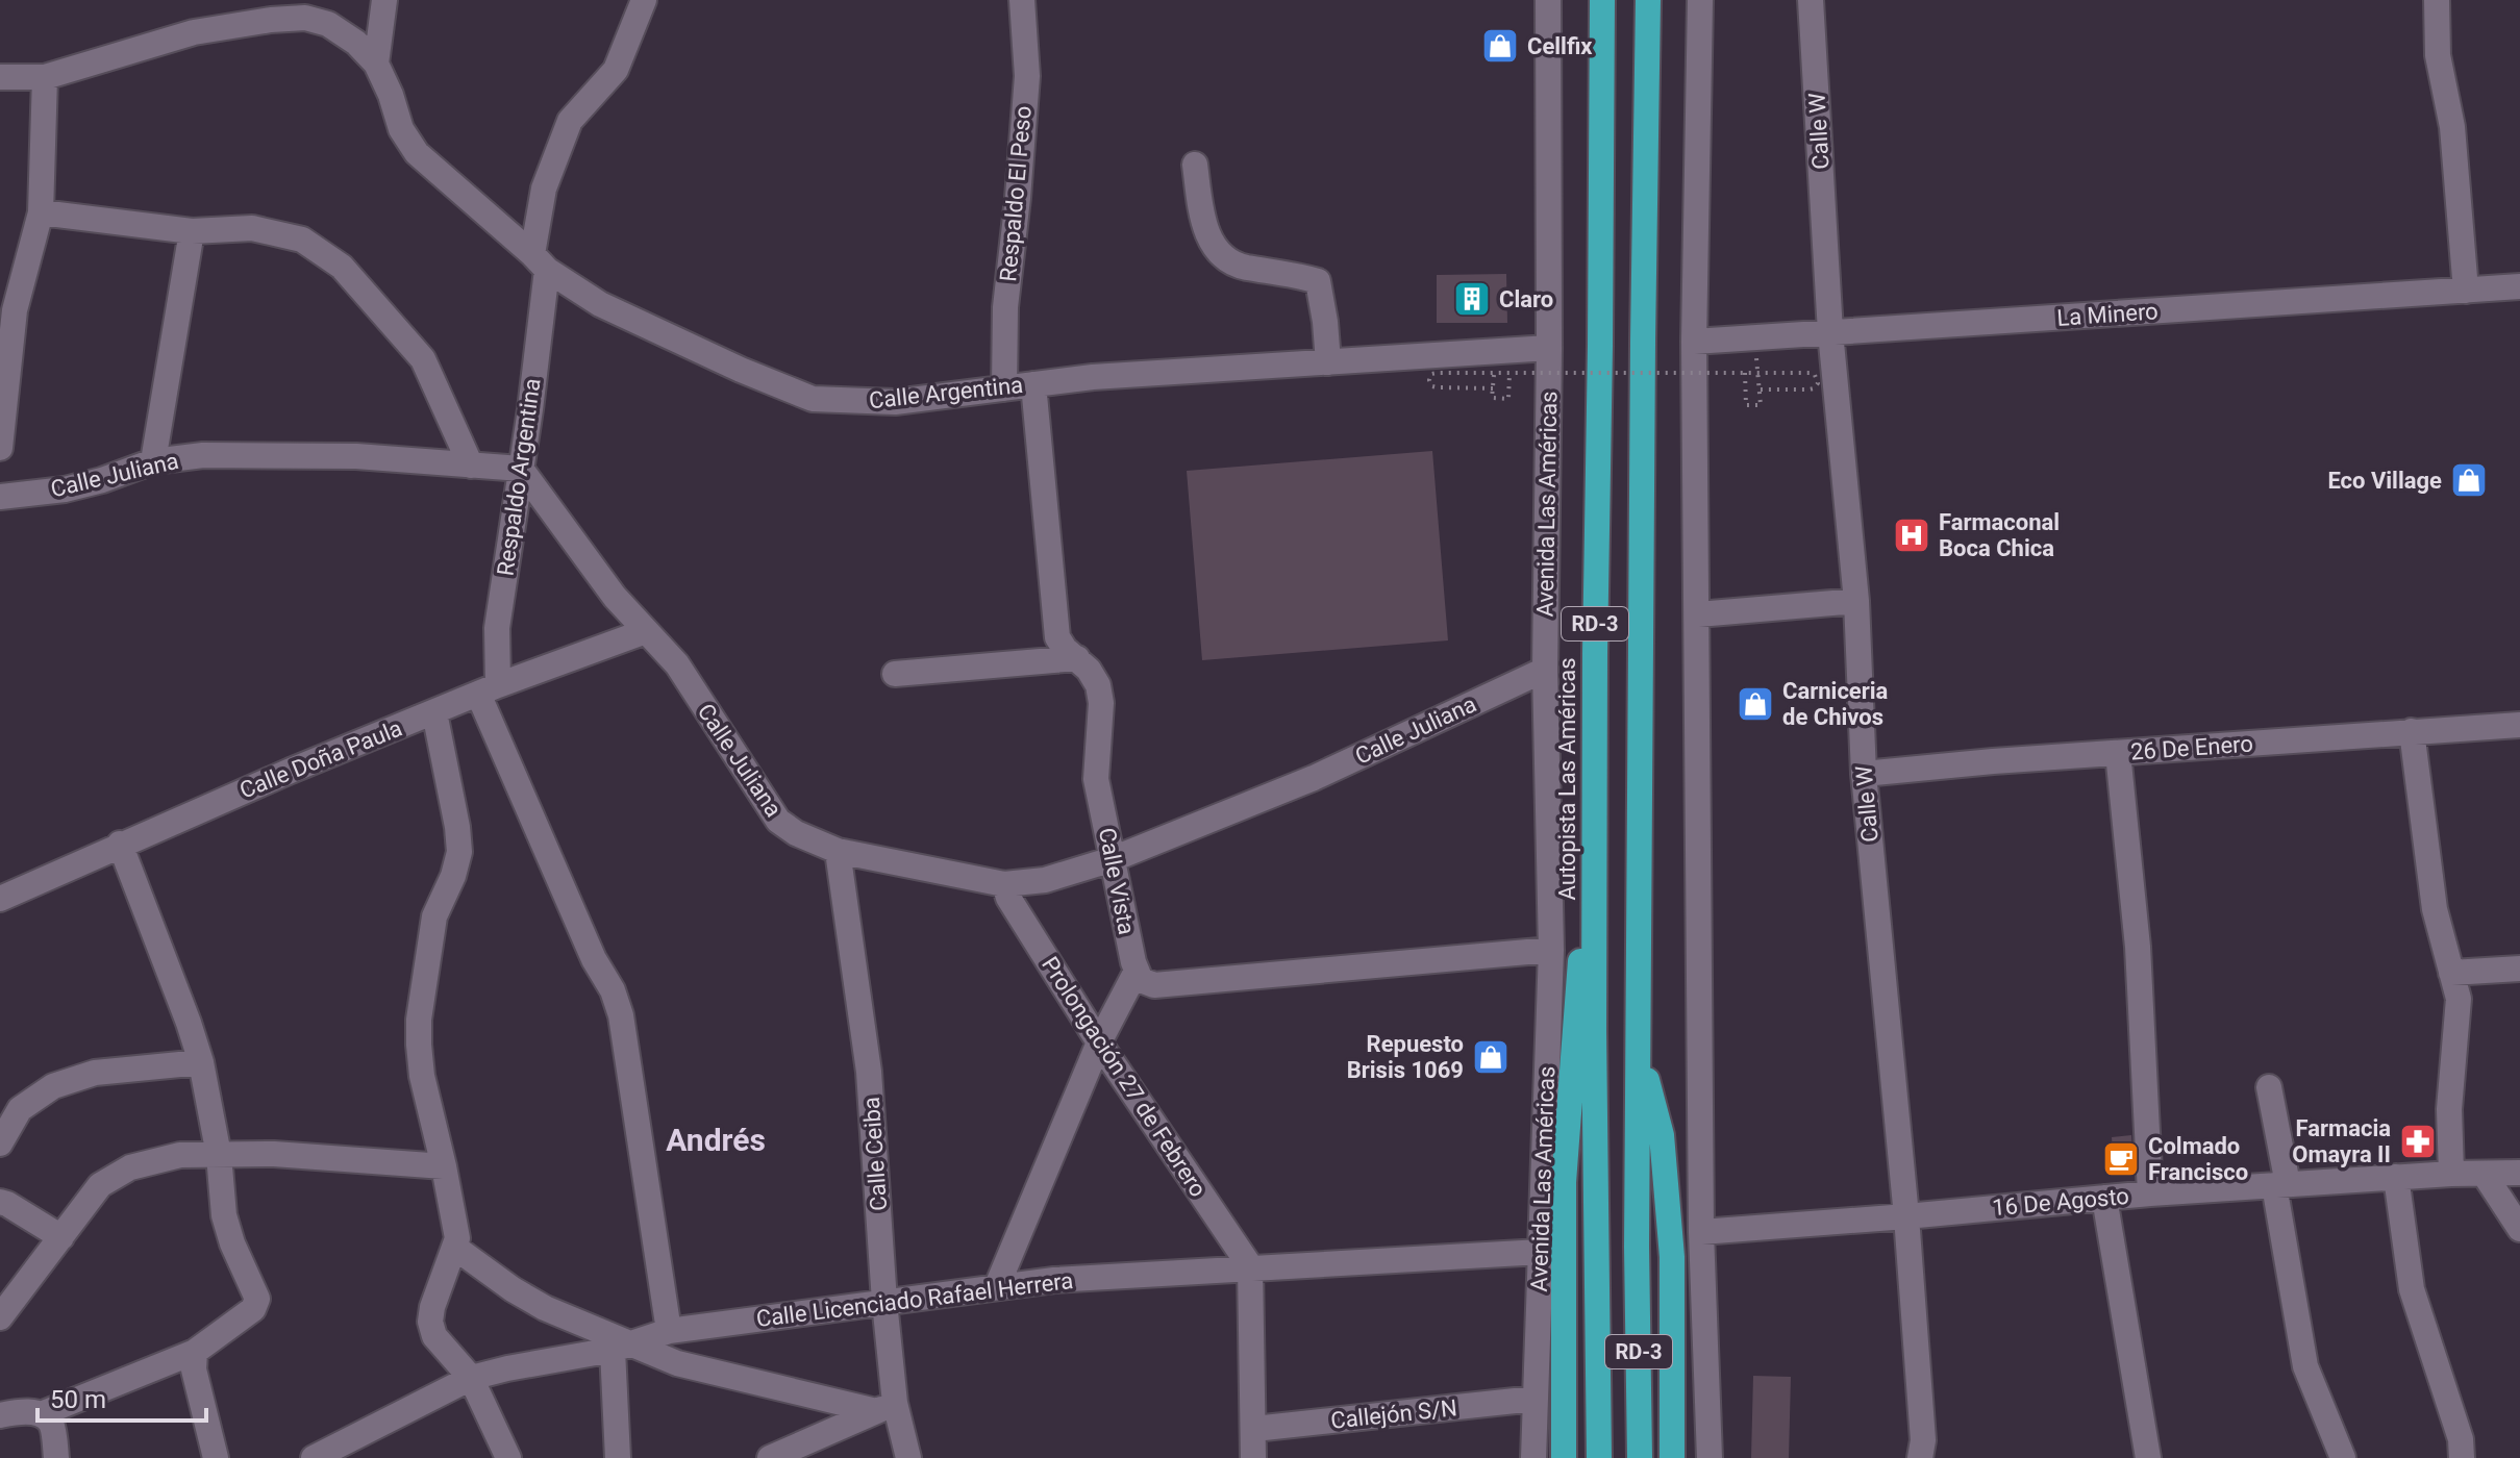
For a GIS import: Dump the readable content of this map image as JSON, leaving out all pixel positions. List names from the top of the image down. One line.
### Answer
{"streets":{"highway":["RD-3","Autopista Las Américas"],"street":["Calle W","Respaldo El Peso","La Minero","Calle Argentina","Calle Juliana","Respaldo Argentina","Avenida Las Américas","26 De Enero","Calle Doña Paula","Calle Vista","Prolongación 27 de Febrero","Calle Ceiba","16 De Agosto","Calle Licenciado Rafael Herrera","Callejón S/N"]},"crossings":[["Calle W","La Minero"],["Calle W","26 De Enero"],["Calle W","16 De Agosto"],["Respaldo El Peso","Calle Argentina"],["Calle Argentina","Respaldo Argentina"],["Calle Argentina","Avenida Las Américas"],["Calle Argentina","Calle Vista"],["Calle Juliana","Respaldo Argentina"],["Calle Juliana","Avenida Las Américas"],["Calle Juliana","Calle Doña Paula"],["Calle Juliana","Calle Vista"],["Calle Juliana","Prolongación 27 de Febrero"],["Calle Juliana","Calle Ceiba"],["Respaldo Argentina","Calle Doña Paula"],["Avenida Las Américas","Calle Licenciado Rafael Herrera"],["Avenida Las Américas","Callejón S/N"],["Prolongación 27 de Febrero","Calle Licenciado Rafael Herrera"],["Calle Ceiba","Calle Licenciado Rafael Herrera"]],"districts":["Andrés"],"places":{"shop":["Cellfix","Eco Village","Carniceria de Chivos","Repuesto Brisis 1069"],"building":["Claro"],"hospital":["Farmaconal Boca Chica"],"pharmacy":["Farmacia Omayra II"],"cafe":["Colmado Francisco"]},"scale_bar":"50 m"}
